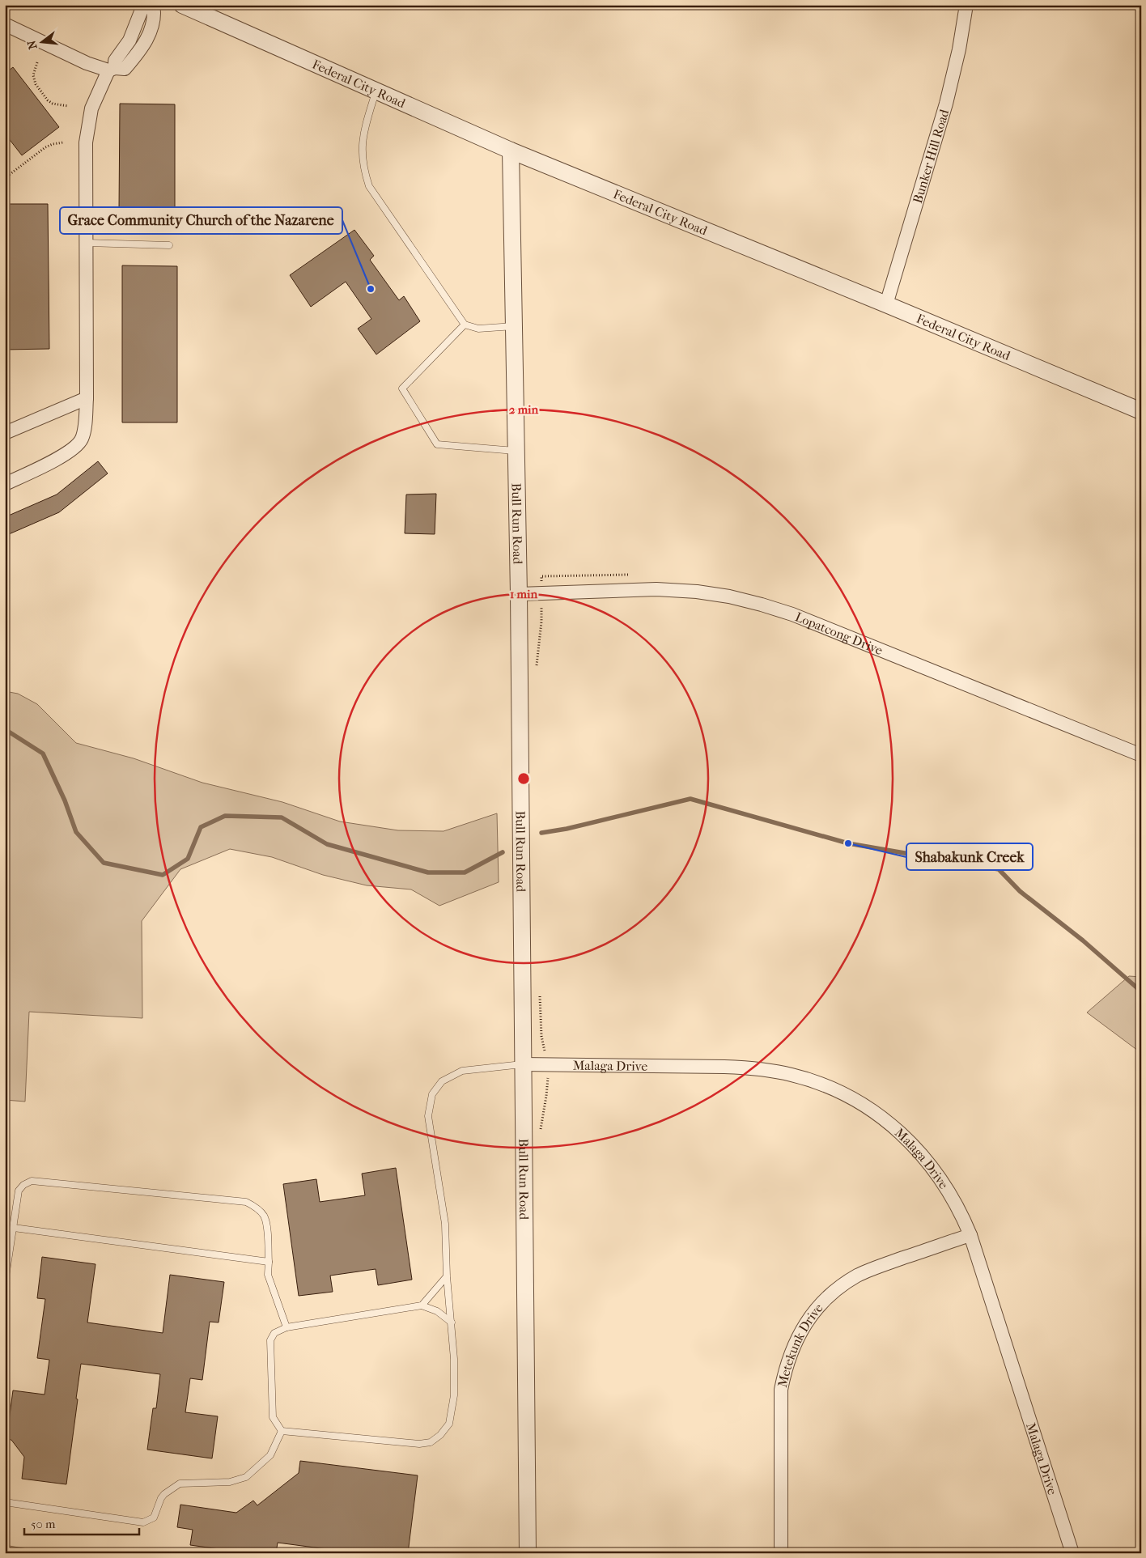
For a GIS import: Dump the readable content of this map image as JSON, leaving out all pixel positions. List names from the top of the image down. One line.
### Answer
{"streets":{"street":["Federal City Road","Bunker Hill Road","Bull Run Road","Lopatcong Drive","Malaga Drive","Metekunk Drive"]},"crossings":[["Federal City Road","Bunker Hill Road"],["Federal City Road","Bull Run Road"],["Bull Run Road","Lopatcong Drive"],["Bull Run Road","Malaga Drive"],["Malaga Drive","Metekunk Drive"]],"places":["Grace Community Church of the Nazarene","Shabakunk Creek"],"scale_bar":"50 m","north":"left","rings":["2 min","1 min"]}
